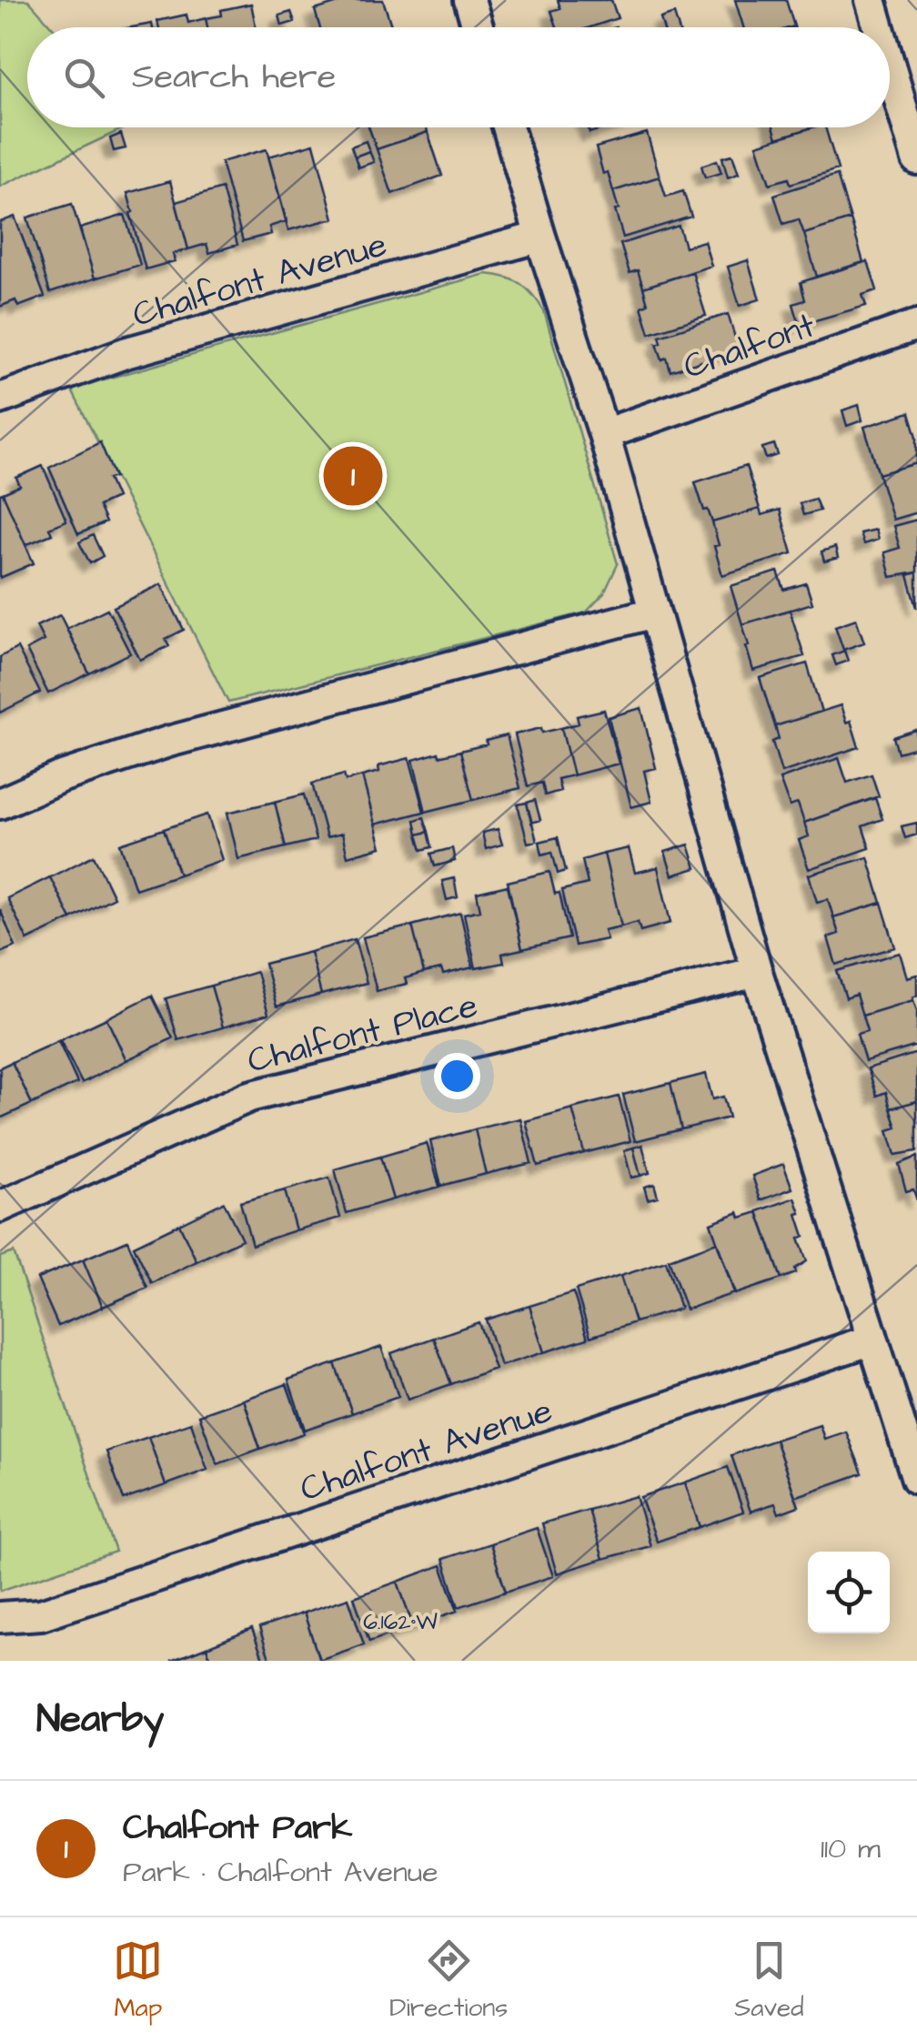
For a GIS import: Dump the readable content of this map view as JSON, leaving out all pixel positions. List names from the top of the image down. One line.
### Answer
{"streets":{"street":["Chalfont Avenue","Chalfont","Chalfont Place"]},"page":{"search":"Search here","pins":"1","heading":"Nearby","list":[{"mark":"1","name":"Chalfont Park","note":"Park · Chalfont Avenue","value":"110 m"}],"nav":["Map","Directions","Saved"]},"coordinates":["6.162°W"]}
